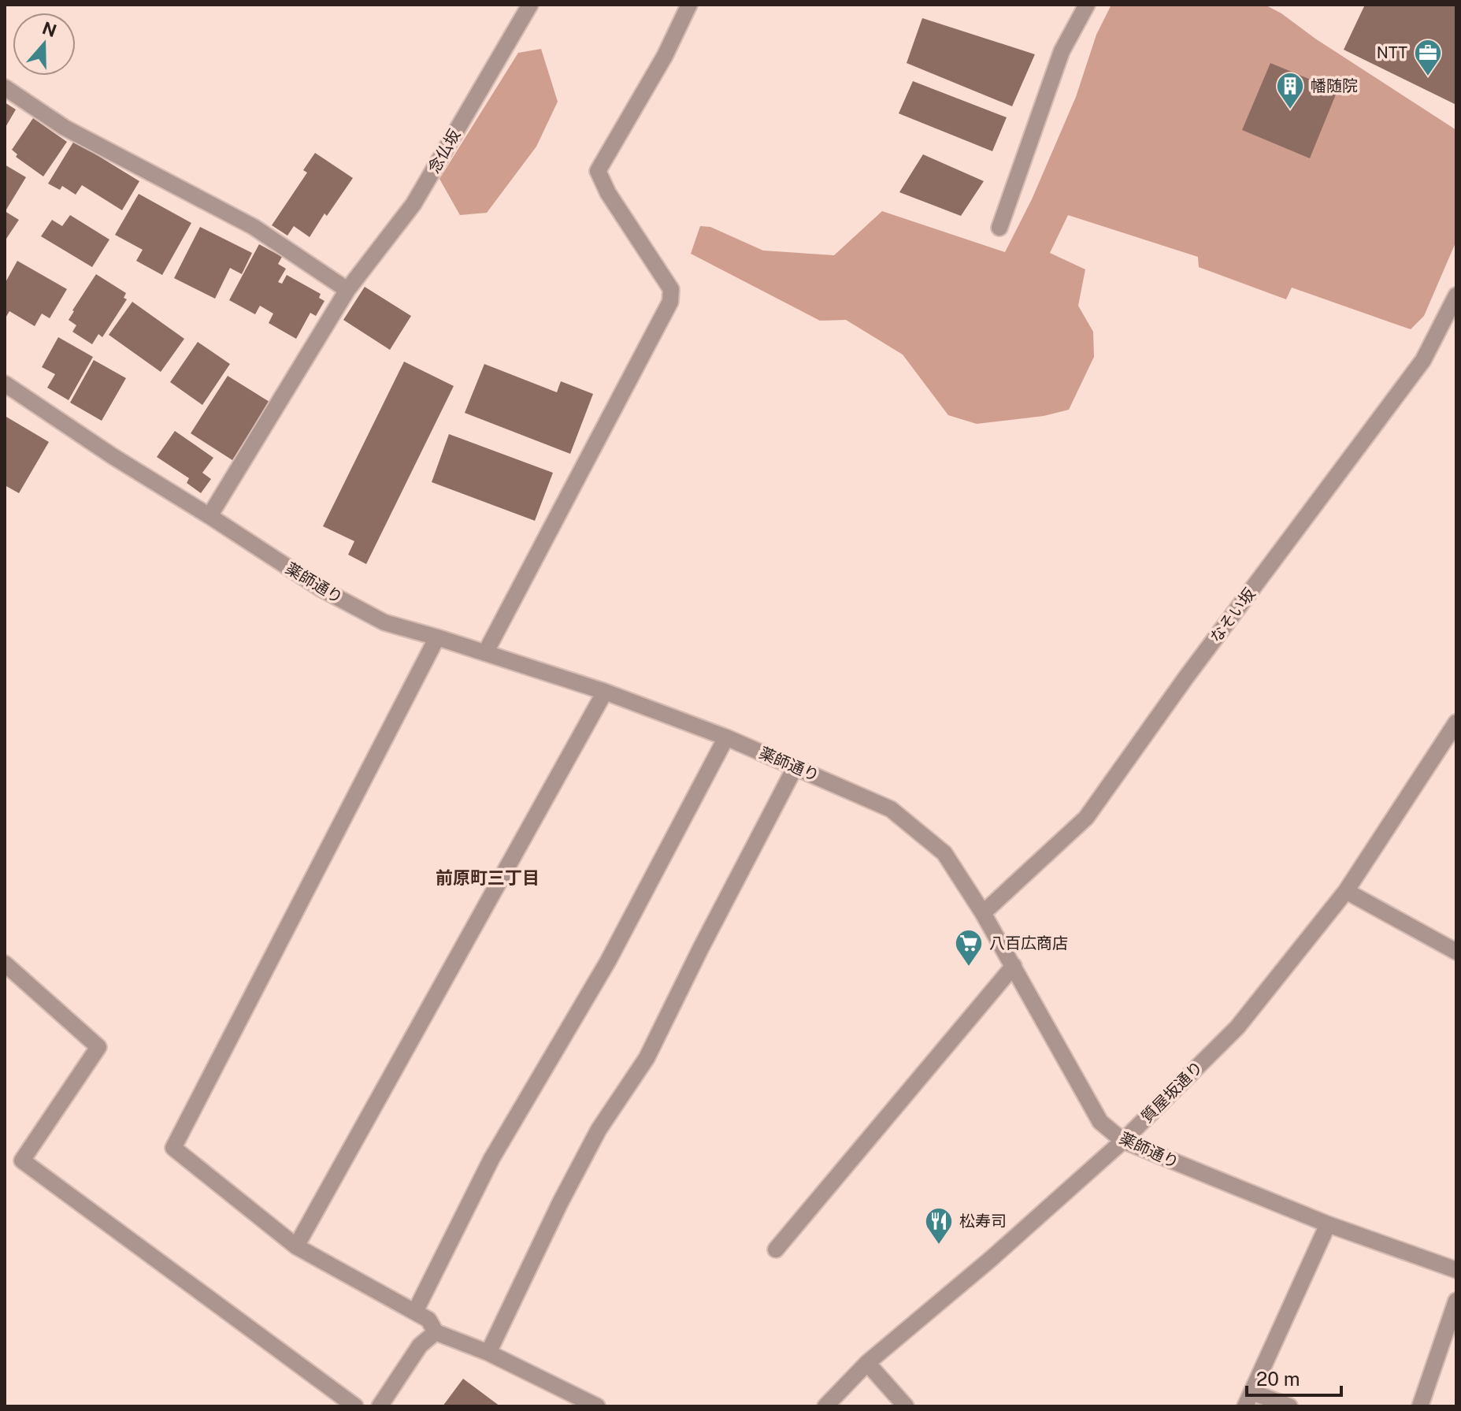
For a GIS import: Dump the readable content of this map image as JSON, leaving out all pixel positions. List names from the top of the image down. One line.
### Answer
{"streets":{"street":["念仏坂","薬師通り","なそい坂","質屋坂通り"]},"crossings":[["念仏坂","薬師通り"],["薬師通り","なそい坂"],["薬師通り","質屋坂通り"]],"districts":["前原町三丁目"],"places":{"office":["NTT"],"building":["幡随院"],"supermarket":["八百広商店"],"restaurant":["松寿司"]},"scale_bar":"20 m","north":"top"}
